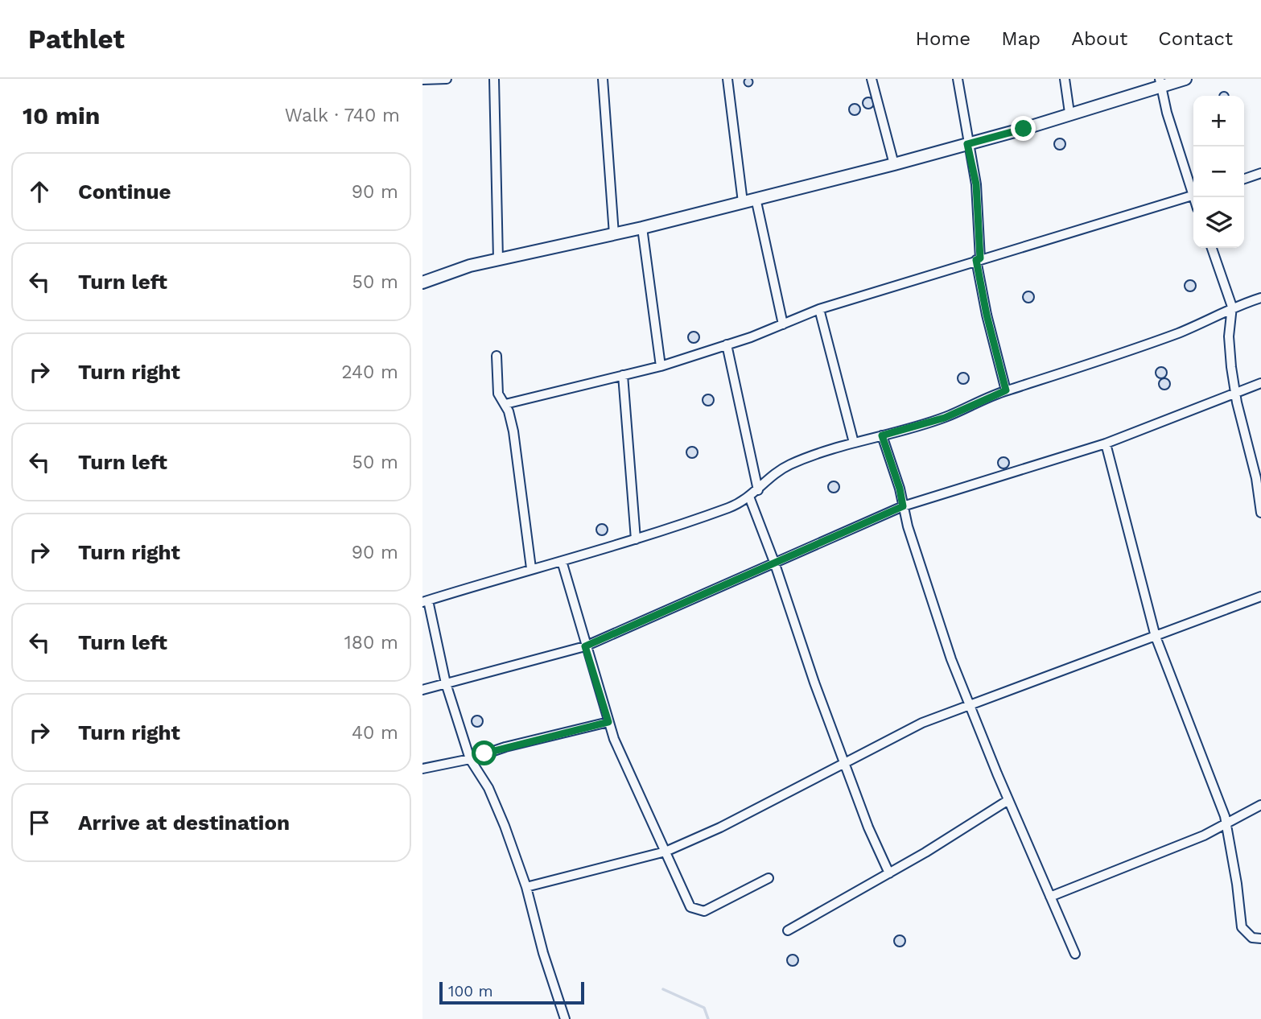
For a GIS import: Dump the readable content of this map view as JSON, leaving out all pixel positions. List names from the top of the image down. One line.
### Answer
{"scale_bar":"100 m","page":{"header":"Pathlet","nav":["Home","Map","About","Contact"],"heading":["10 min","Walk · 740 m"],"map_buttons":["+","−"],"list":[["Continue","90 m"],["Turn left","50 m"],["Turn right","240 m"],["Turn left","50 m"],["Turn right","90 m"],["Turn left","180 m"],["Turn right","40 m"],"Arrive at destination"],"scale":"100 m"}}
